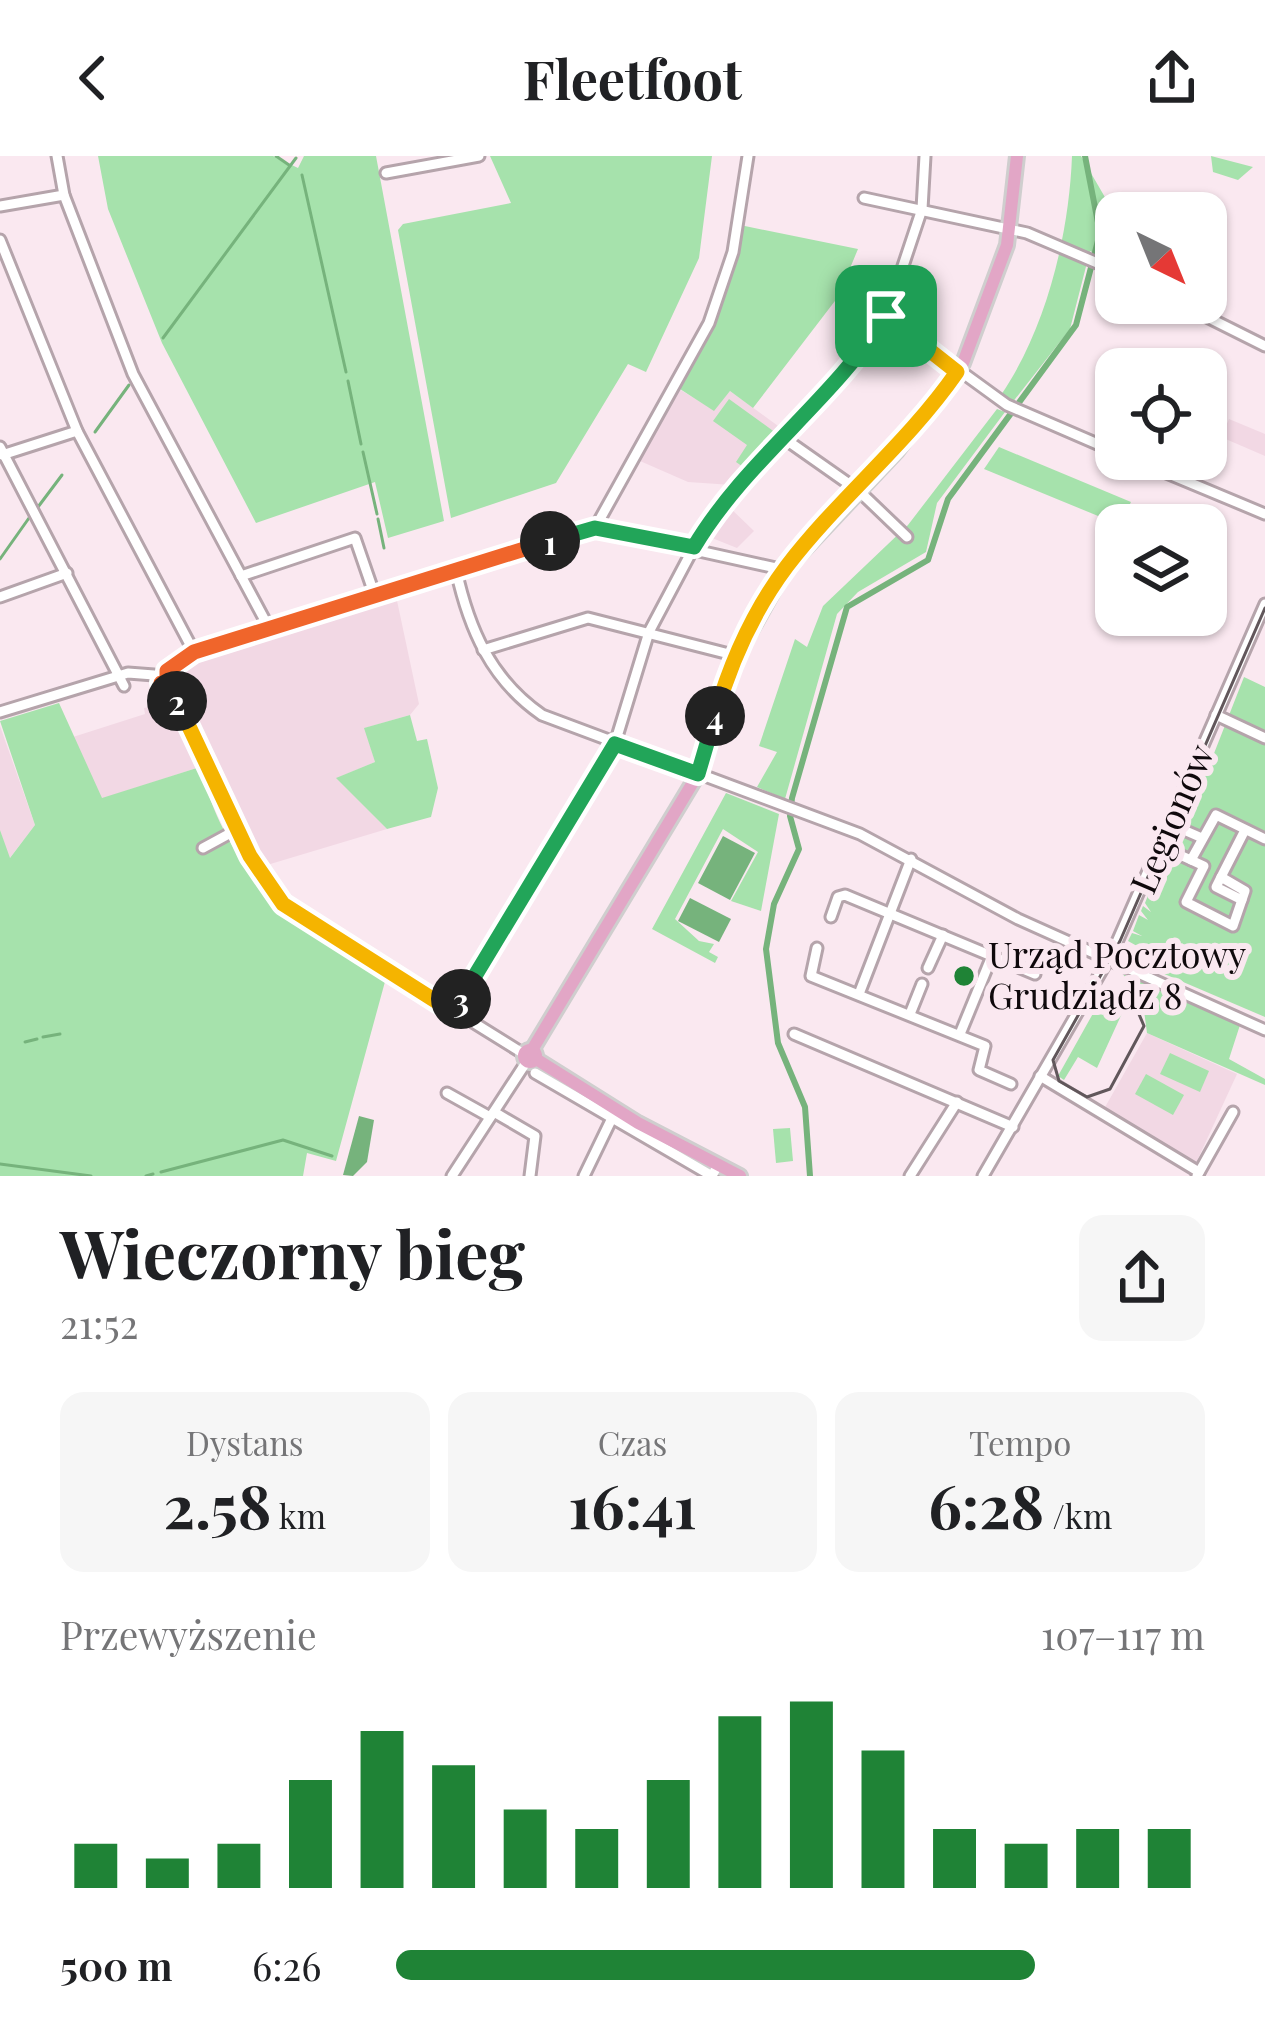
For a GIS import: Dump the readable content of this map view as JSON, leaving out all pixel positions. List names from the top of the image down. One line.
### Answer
{"streets":{"street":["Legionów"]},"places":["Urząd Pocztowy Grudziądz 8"],"north":"bottom right","page":{"header":"Fleetfoot","pins":["1","2","4","3"],"heading":["Wieczorny bieg","21:52"],"stats":[["Dystans","2.58 km"],["Czas","16:41"],["Tempo","6:28 /km"]],"chart":["Przewyższenie","107–117 m"],"list":[{"name":"500 m","note":"6:26"}]}}
